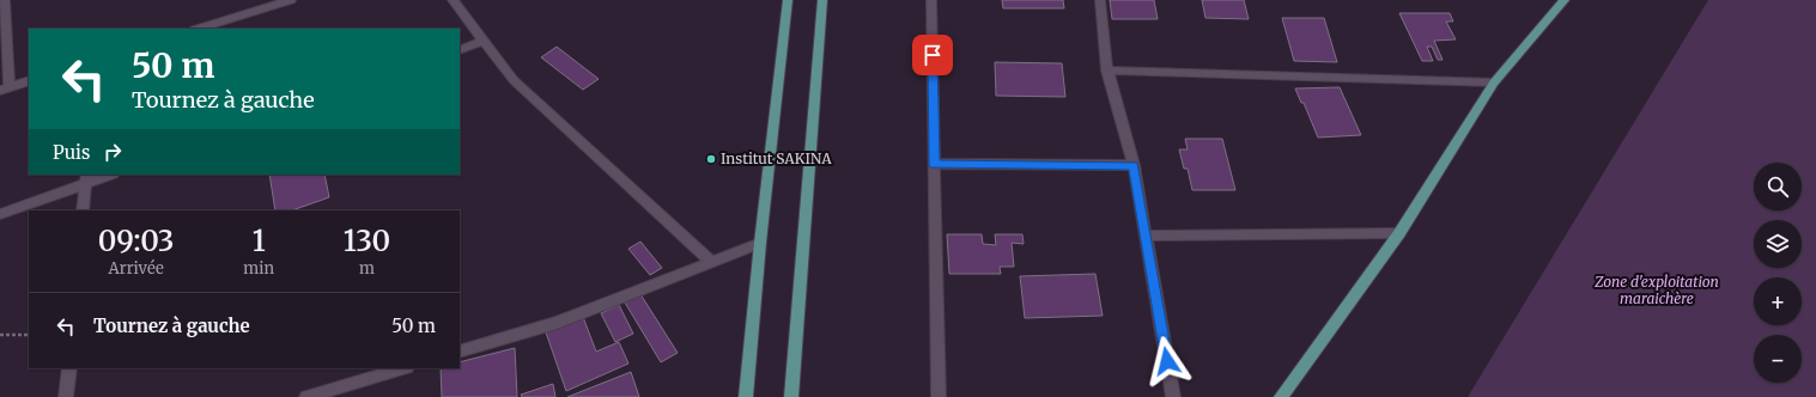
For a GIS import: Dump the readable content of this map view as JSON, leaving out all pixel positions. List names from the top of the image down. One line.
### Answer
{"parks":["Zone d'exploitation maraichère"],"places":["Institut SAKINA"],"page":{"turn":["50 m","Tournez à gauche"],"then":"Puis","map_buttons":["+","−"],"eta":["09:03","Arrivée","1","min","130","m"],"list":[{"name":"Tournez à gauche","value":"50 m"}]}}
